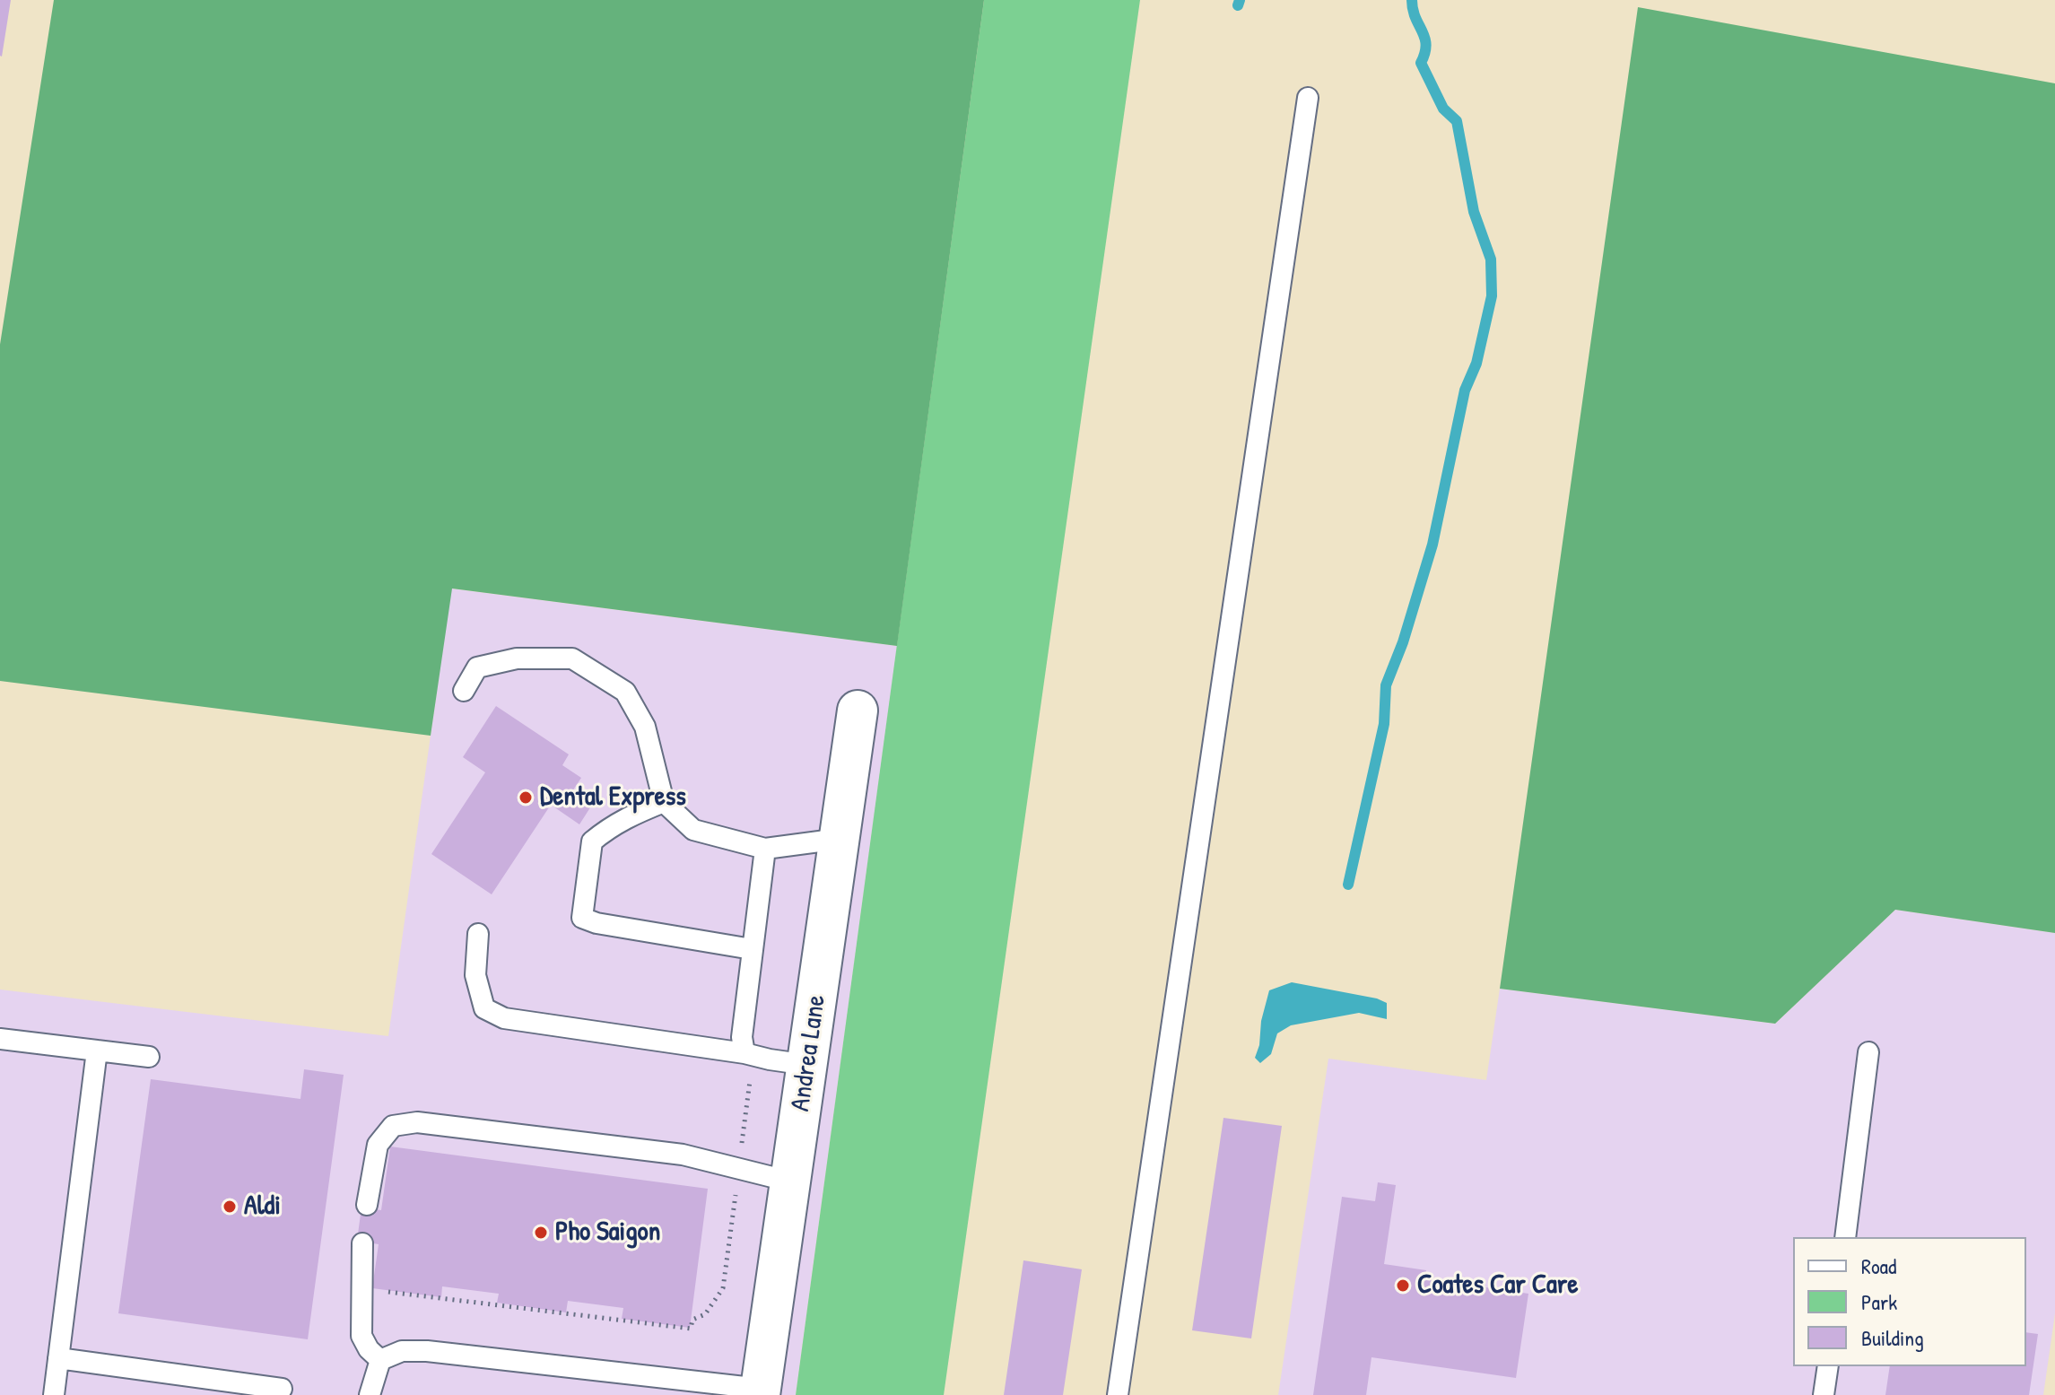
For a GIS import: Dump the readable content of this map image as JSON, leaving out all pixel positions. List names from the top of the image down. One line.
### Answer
{"streets":{"street":["Andrea Lane"]},"places":["Dental Express","Aldi","Pho Saigon","Coates Car Care"],"legend":["Road","Park","Building"]}
